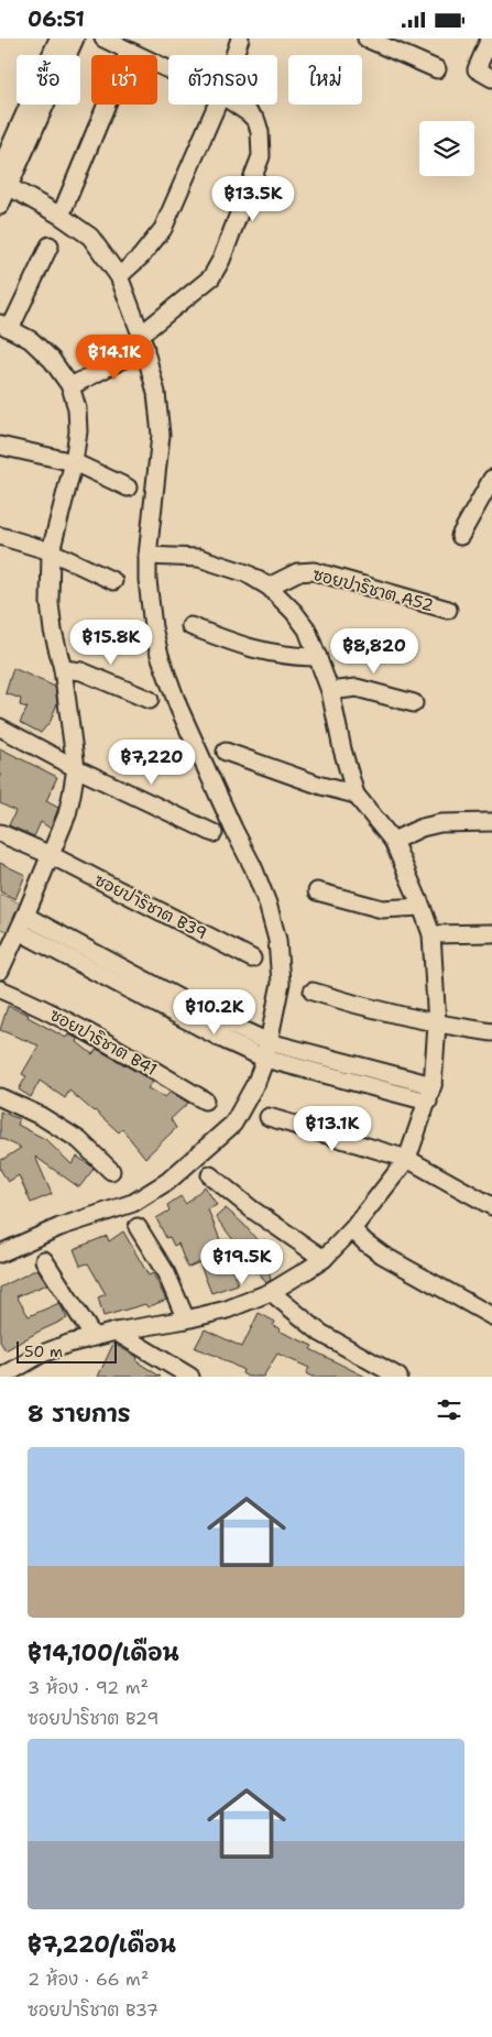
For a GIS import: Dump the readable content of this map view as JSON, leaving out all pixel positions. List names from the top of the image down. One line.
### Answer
{"streets":{"street":["ซอยปาริชาต A52","ซอยปาริชาต B39","ซอยปาริชาต B41"]},"scale_bar":"50 m","page":{"status":"06:51","chip":["ซื้อ","เช่า","ตัวกรอง","ใหม่"],"price":["฿13.5K","฿14.1K","฿15.8K","฿8,820","฿7,220","฿10.2K","฿13.1K","฿19.5K"],"scale":"50 m","heading":"8 รายการ","list":[{"name":"฿14,100/เดือน","note":"3 ห้อง · 92 m² · ซอยปาริชาต B29"},{"name":"฿7,220/เดือน","note":"2 ห้อง · 66 m² · ซอยปาริชาต B37"}]}}
